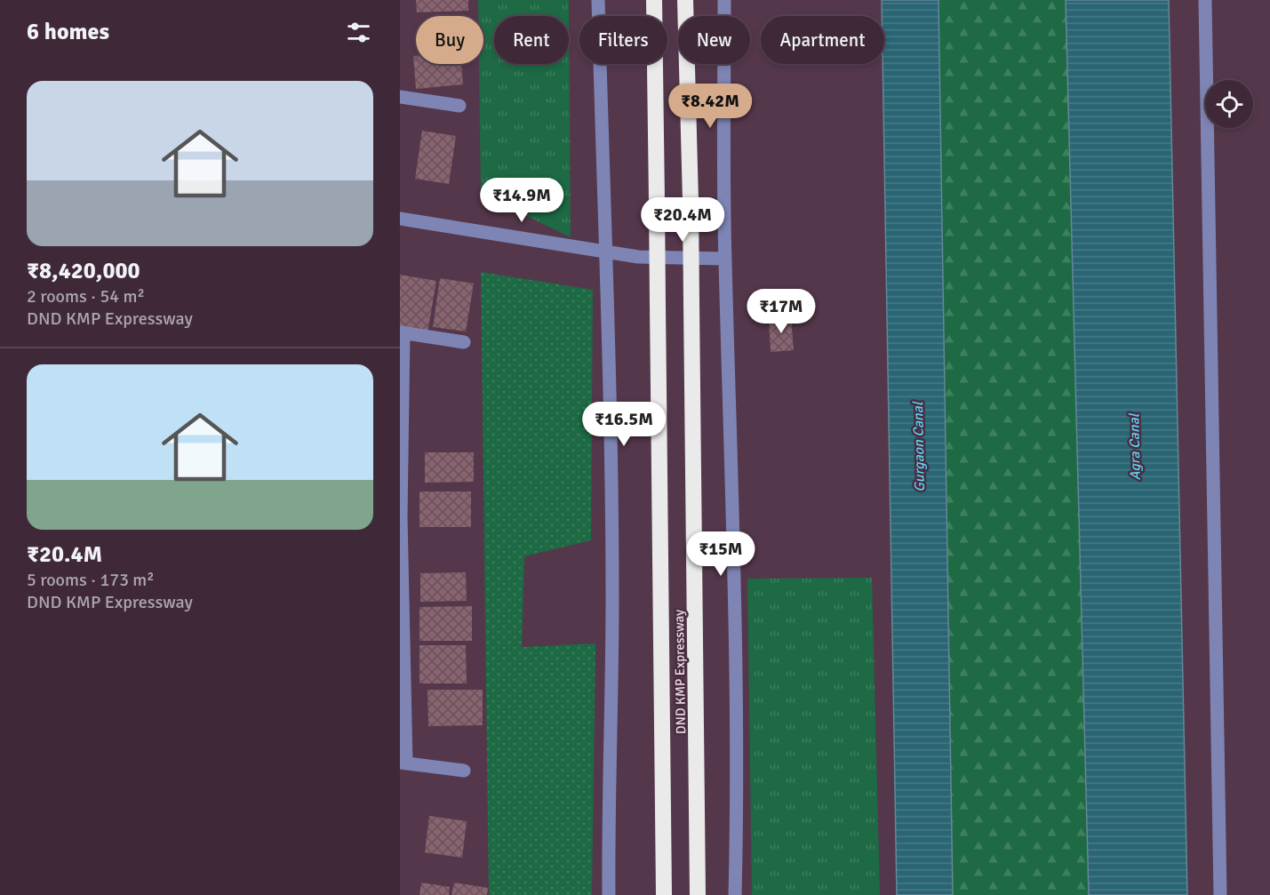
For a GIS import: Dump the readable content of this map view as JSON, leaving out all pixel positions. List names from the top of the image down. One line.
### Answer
{"streets":{"highway":["DND KMP Expressway"]},"water":["Gurgaon Canal","Agra Canal"],"page":{"heading":"6 homes","chip":["Buy","Rent","Filters","New","Apartment"],"list":[{"name":"₹8,420,000","note":"2 rooms · 54 m² · DND KMP Expressway"},{"name":"₹20.4M","note":"5 rooms · 173 m² · DND KMP Expressway"}],"price":["₹8.42M","₹14.9M","₹20.4M","₹17M","₹16.5M","₹15M"]}}
